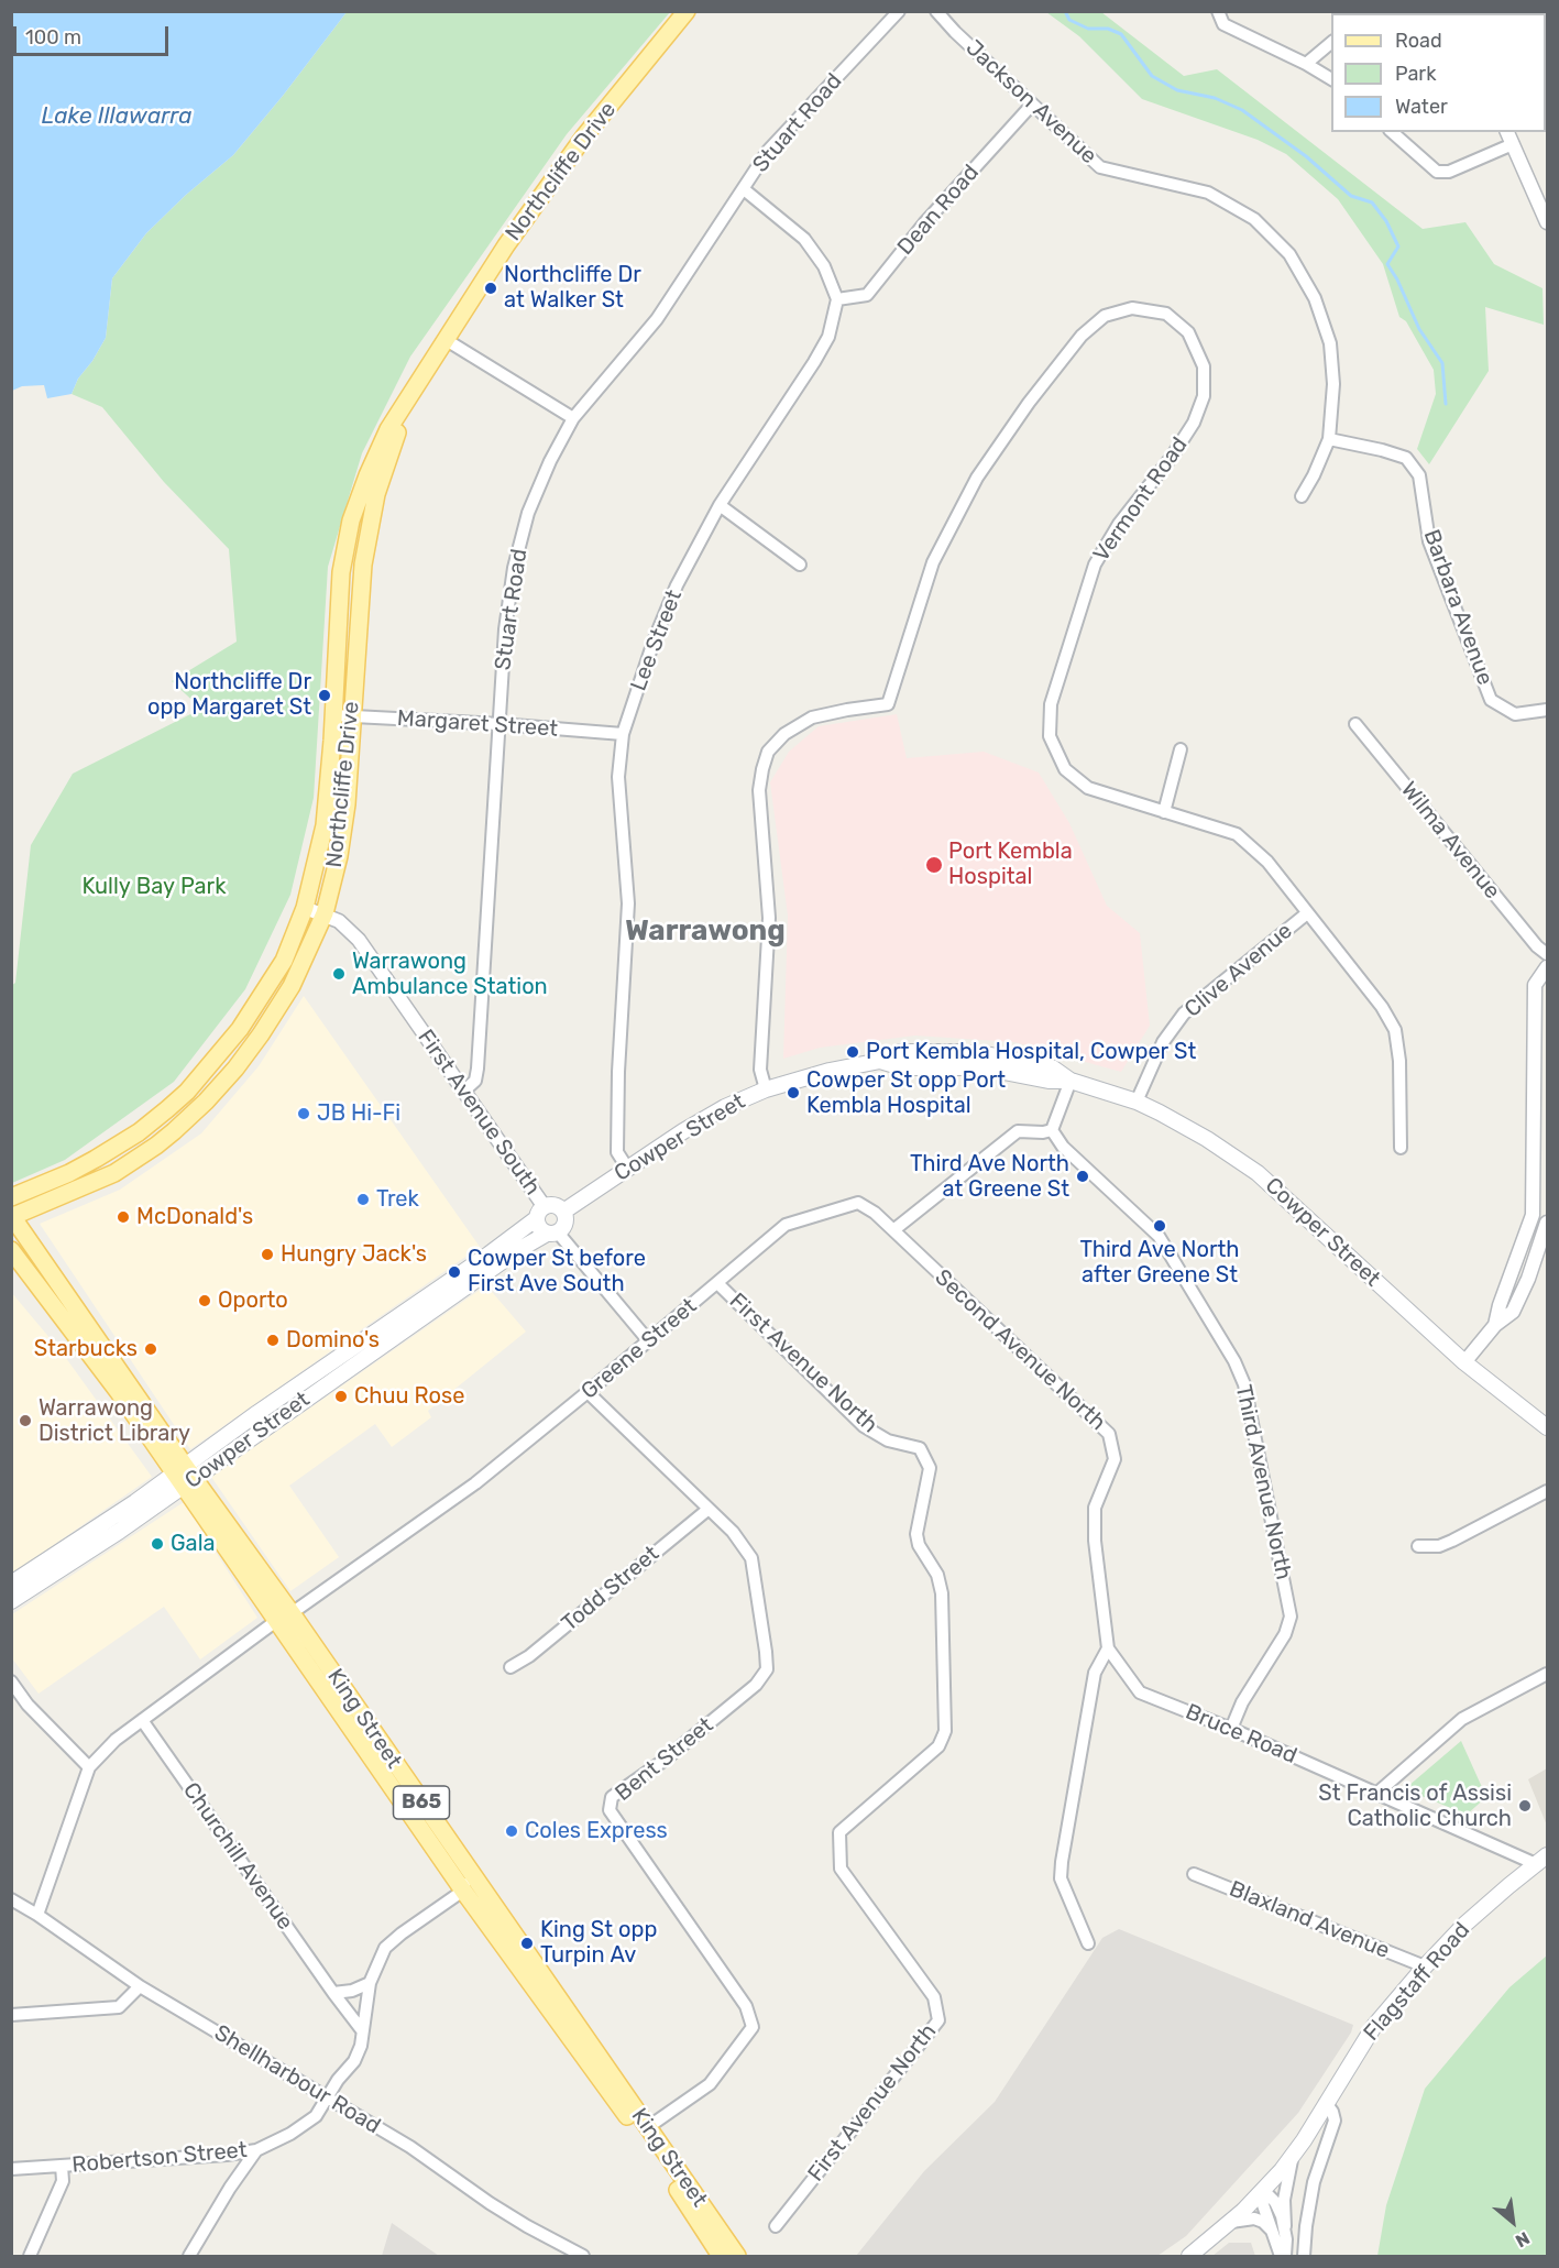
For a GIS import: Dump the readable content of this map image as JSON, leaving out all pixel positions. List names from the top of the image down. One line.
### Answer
{"streets":{"main road":["Northcliffe Drive","Cowper Street","King Street","B65","Flagstaff Road"],"street":["Jackson Avenue","Stuart Road","Dean Road","Vermont Road","Barbara Avenue","Lee Street","Margaret Street","Wilma Avenue","Clive Avenue","First Avenue South","Greene Street","Second Avenue North","First Avenue North","Third Avenue North","Todd Street","Bruce Road","Bent Street","Churchill Avenue","Blaxland Avenue","Shellharbour Road","Robertson Street"]},"crossings":[["Jackson Avenue","Dean Road"],["Jackson Avenue","Barbara Avenue"],["Stuart Road","Margaret Street"],["Stuart Road","First Avenue South"],["Northcliffe Drive","Margaret Street"],["Northcliffe Drive","First Avenue South"],["Northcliffe Drive","King Street"],["Dean Road","Lee Street"],["Vermont Road","Clive Avenue"],["Vermont Road","Cowper Street"],["Lee Street","Margaret Street"],["Lee Street","Cowper Street"],["Clive Avenue","Cowper Street"],["First Avenue South","Cowper Street"],["Cowper Street","King Street"],["Greene Street","Second Avenue North"],["Greene Street","First Avenue North"],["Greene Street","King Street"],["Greene Street","Bent Street"],["Greene Street","Churchill Avenue"],["Second Avenue North","Bruce Road"],["Third Avenue North","Bruce Road"],["Todd Street","Bent Street"],["King Street","Bent Street"],["King Street","Robertson Street"],["Bruce Road","Flagstaff Road"],["Churchill Avenue","Robertson Street"],["Blaxland Avenue","Flagstaff Road"],["Shellharbour Road","Robertson Street"]],"districts":["Warrawong"],"water":["Lake Illawarra"],"parks":["Kully Bay Park"],"places":["Northcliffe Dr at Walker St","Northcliffe Dr opp Margaret St","Port Kembla Hospital","Warrawong Ambulance Station","Port Kembla Hospital, Cowper St","Cowper St opp Port Kembla Hospital","JB Hi-Fi","Third Ave North at Greene St","Trek","McDonald's","Third Ave North after Greene St","Hungry Jack's","Cowper St before First Ave South","Oporto","Domino's","Starbucks","Chuu Rose","Warrawong District Library","Gala","St Francis of Assisi Catholic Church","Coles Express","King St opp Turpin Av"],"legend":["Road","Park","Water"],"scale_bar":"100 m","north":"bottom right"}
